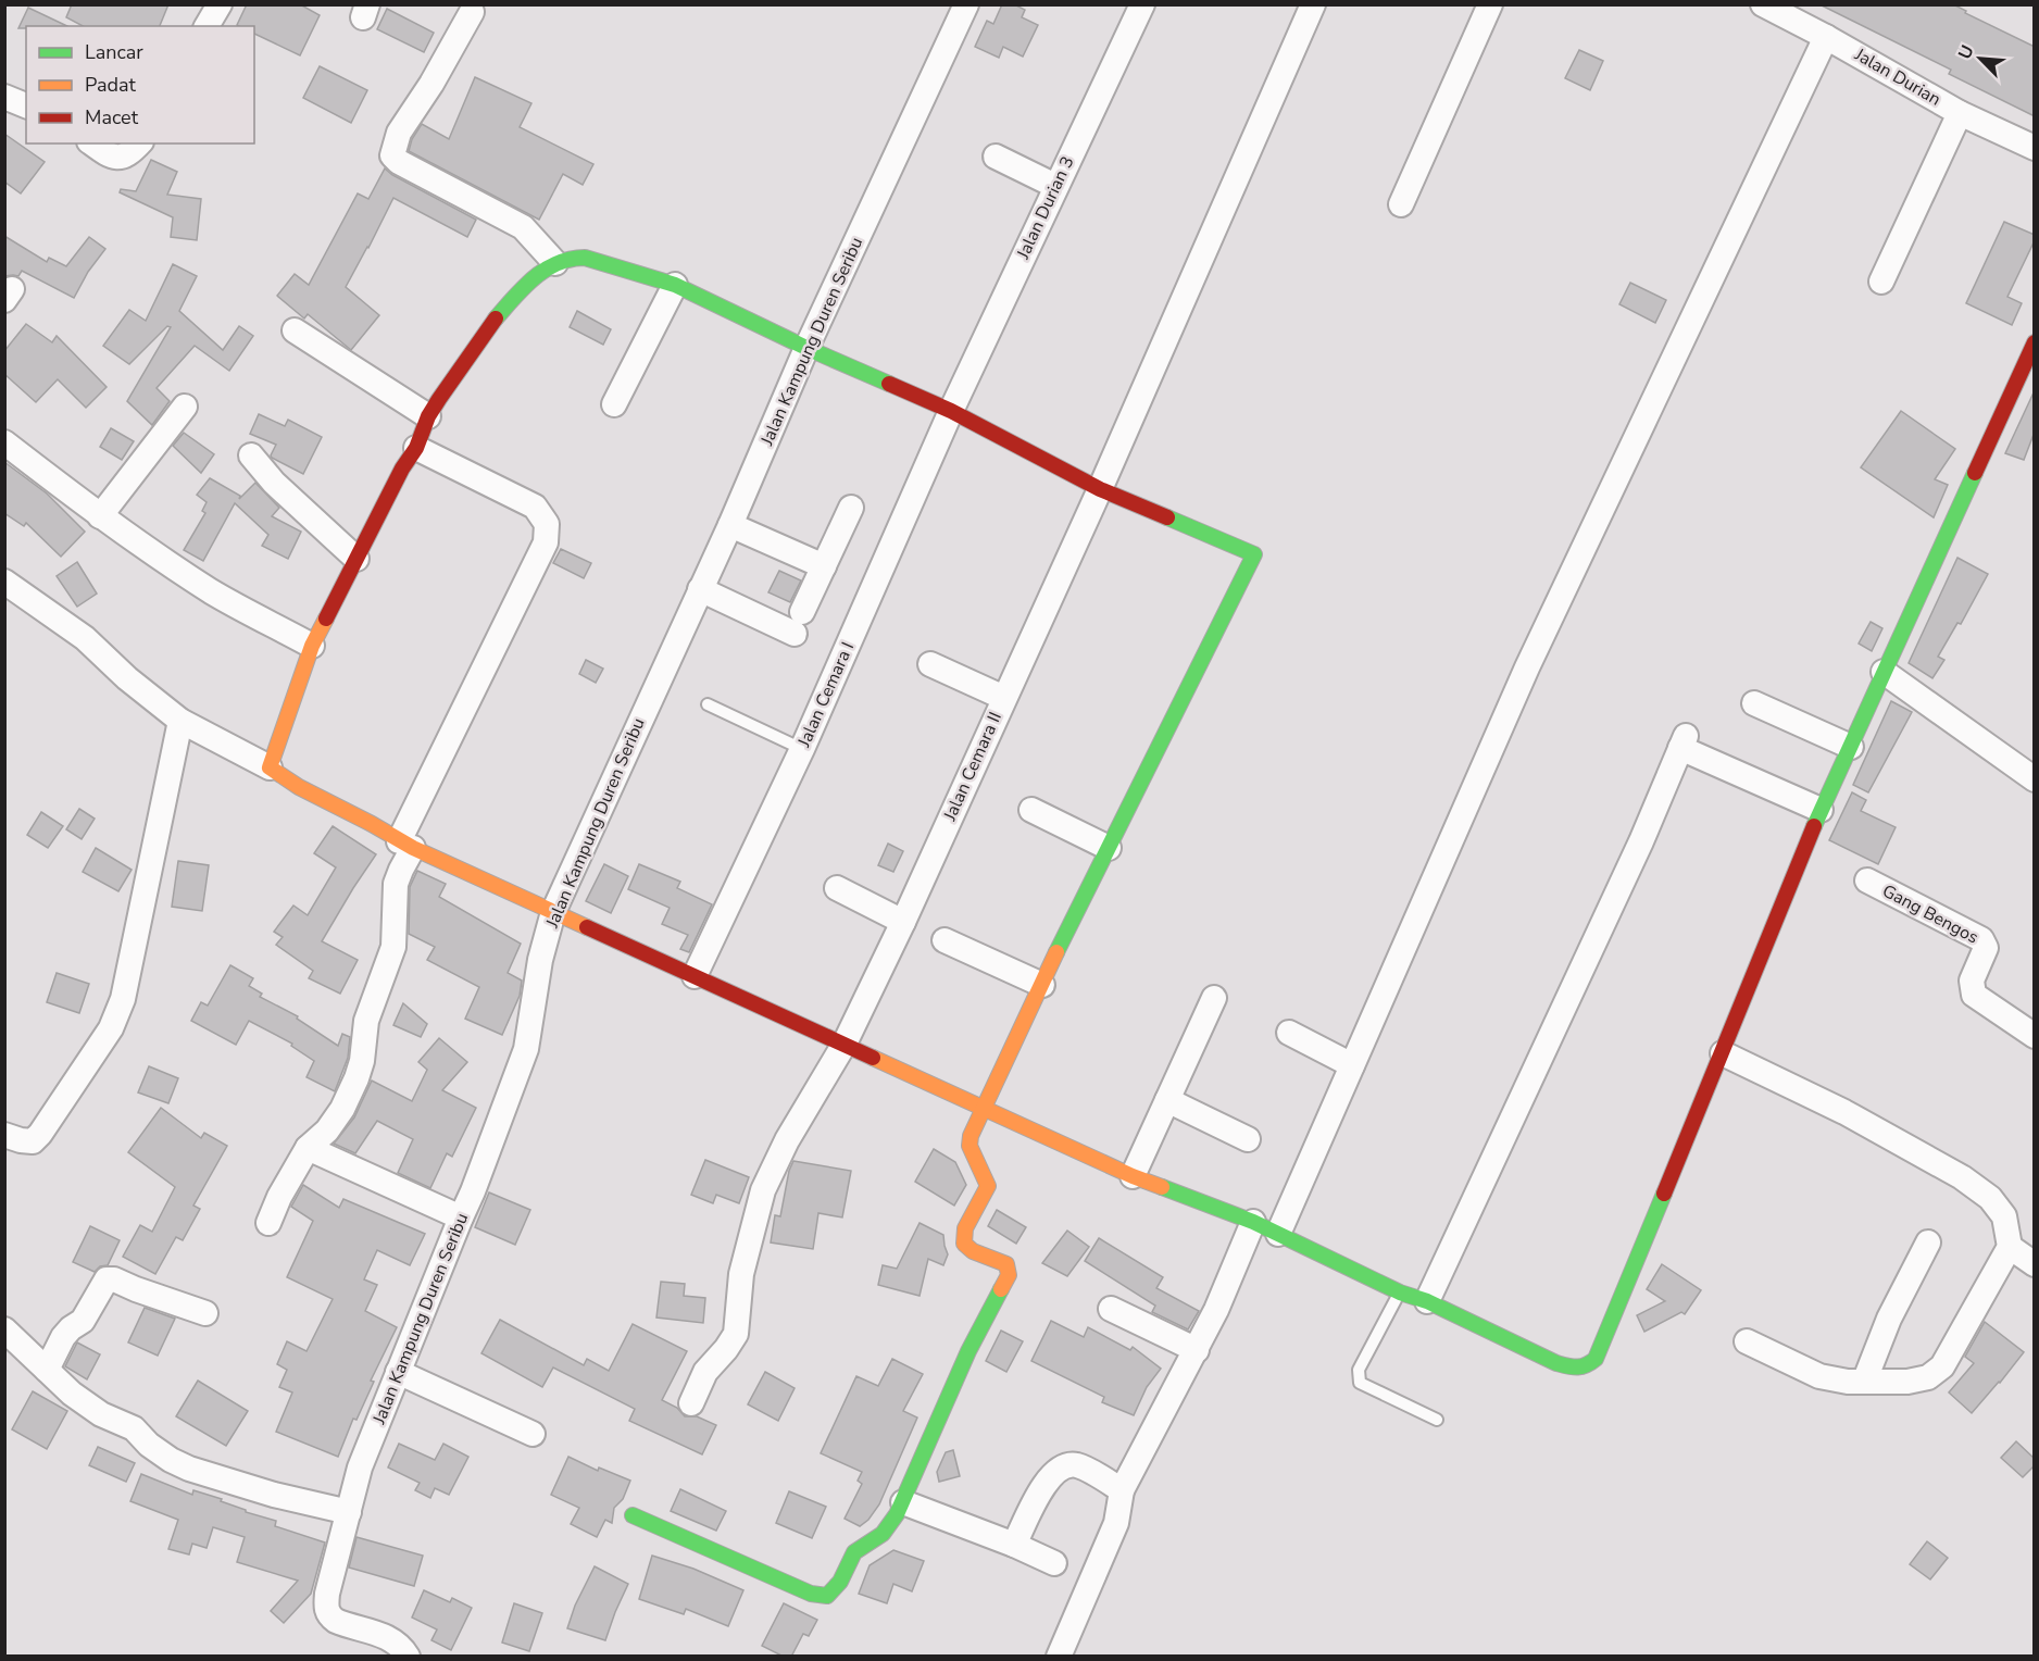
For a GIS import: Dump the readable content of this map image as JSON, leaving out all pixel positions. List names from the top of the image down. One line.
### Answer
{"streets":{"street":["Jalan Durian","Jalan Durian 3","Jalan Kampung Duren Seribu","Jalan Cemara I","Jalan Cemara II","Gang Bengos"]},"crossings":[["Jalan Durian 3","Jalan Cemara I"]],"legend":["Lancar","Padat","Macet"],"north":"top left"}
